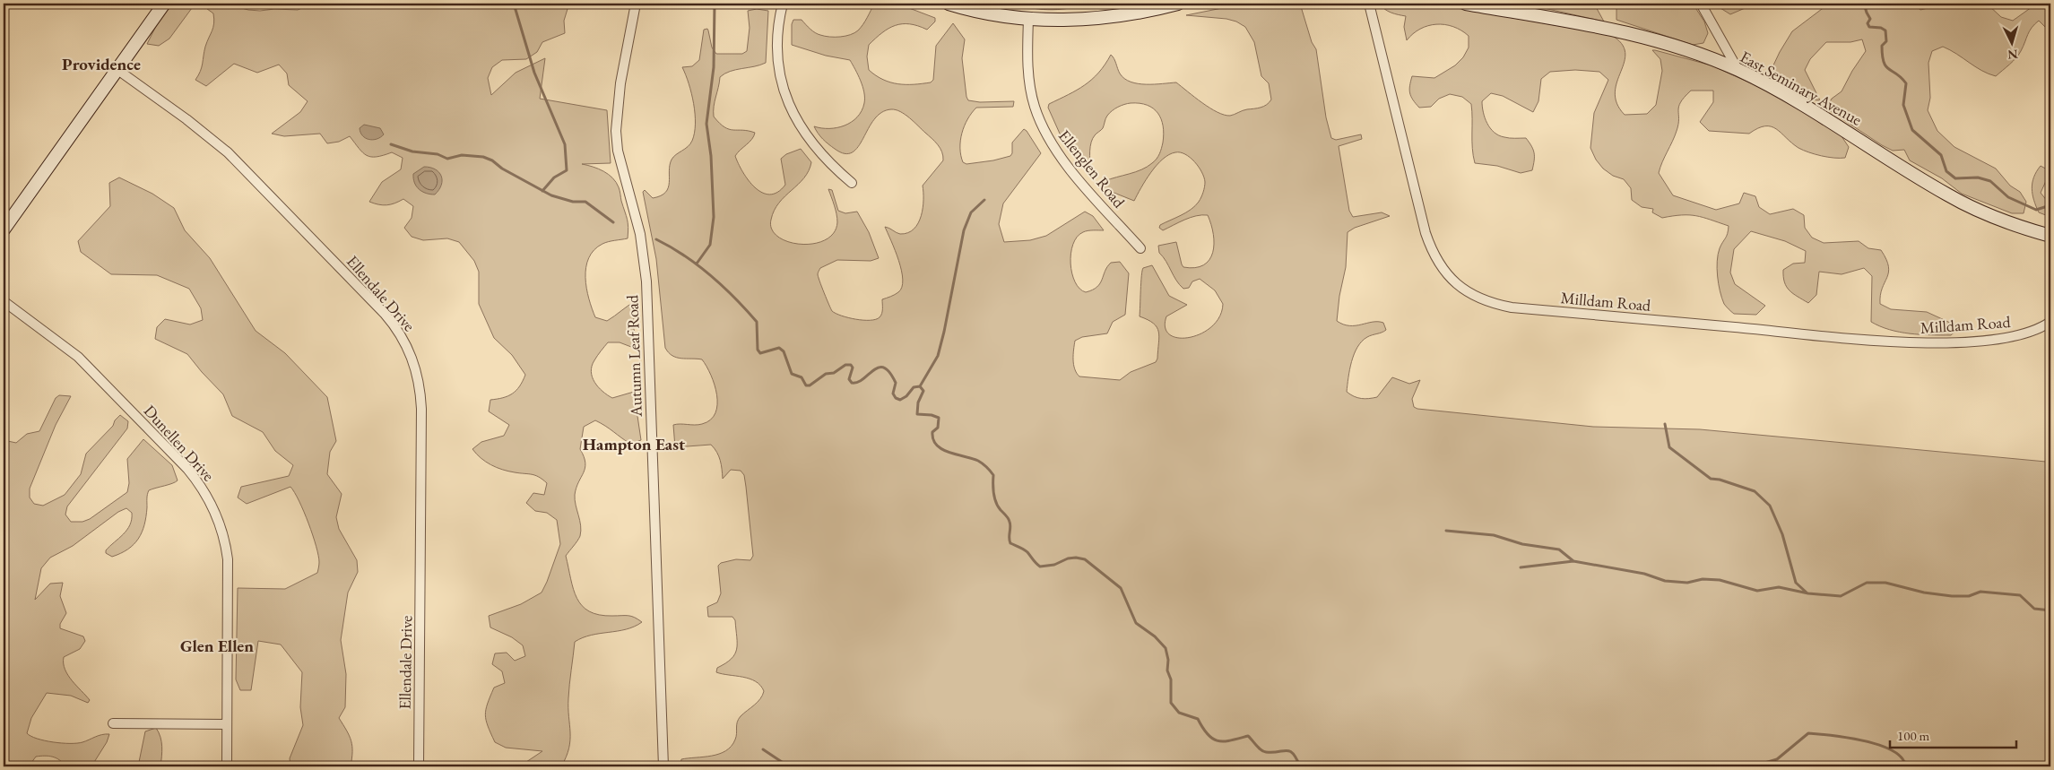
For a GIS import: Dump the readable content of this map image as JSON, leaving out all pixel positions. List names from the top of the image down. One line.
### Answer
{"streets":{"street":["East Seminary Avenue","Ellenglen Road","Ellendale Drive","Milldam Road","Autumn Leaf Road","Dunellen Drive"]},"districts":["Providence","Hampton East","Glen Ellen"],"scale_bar":"100 m","north":"bottom"}
